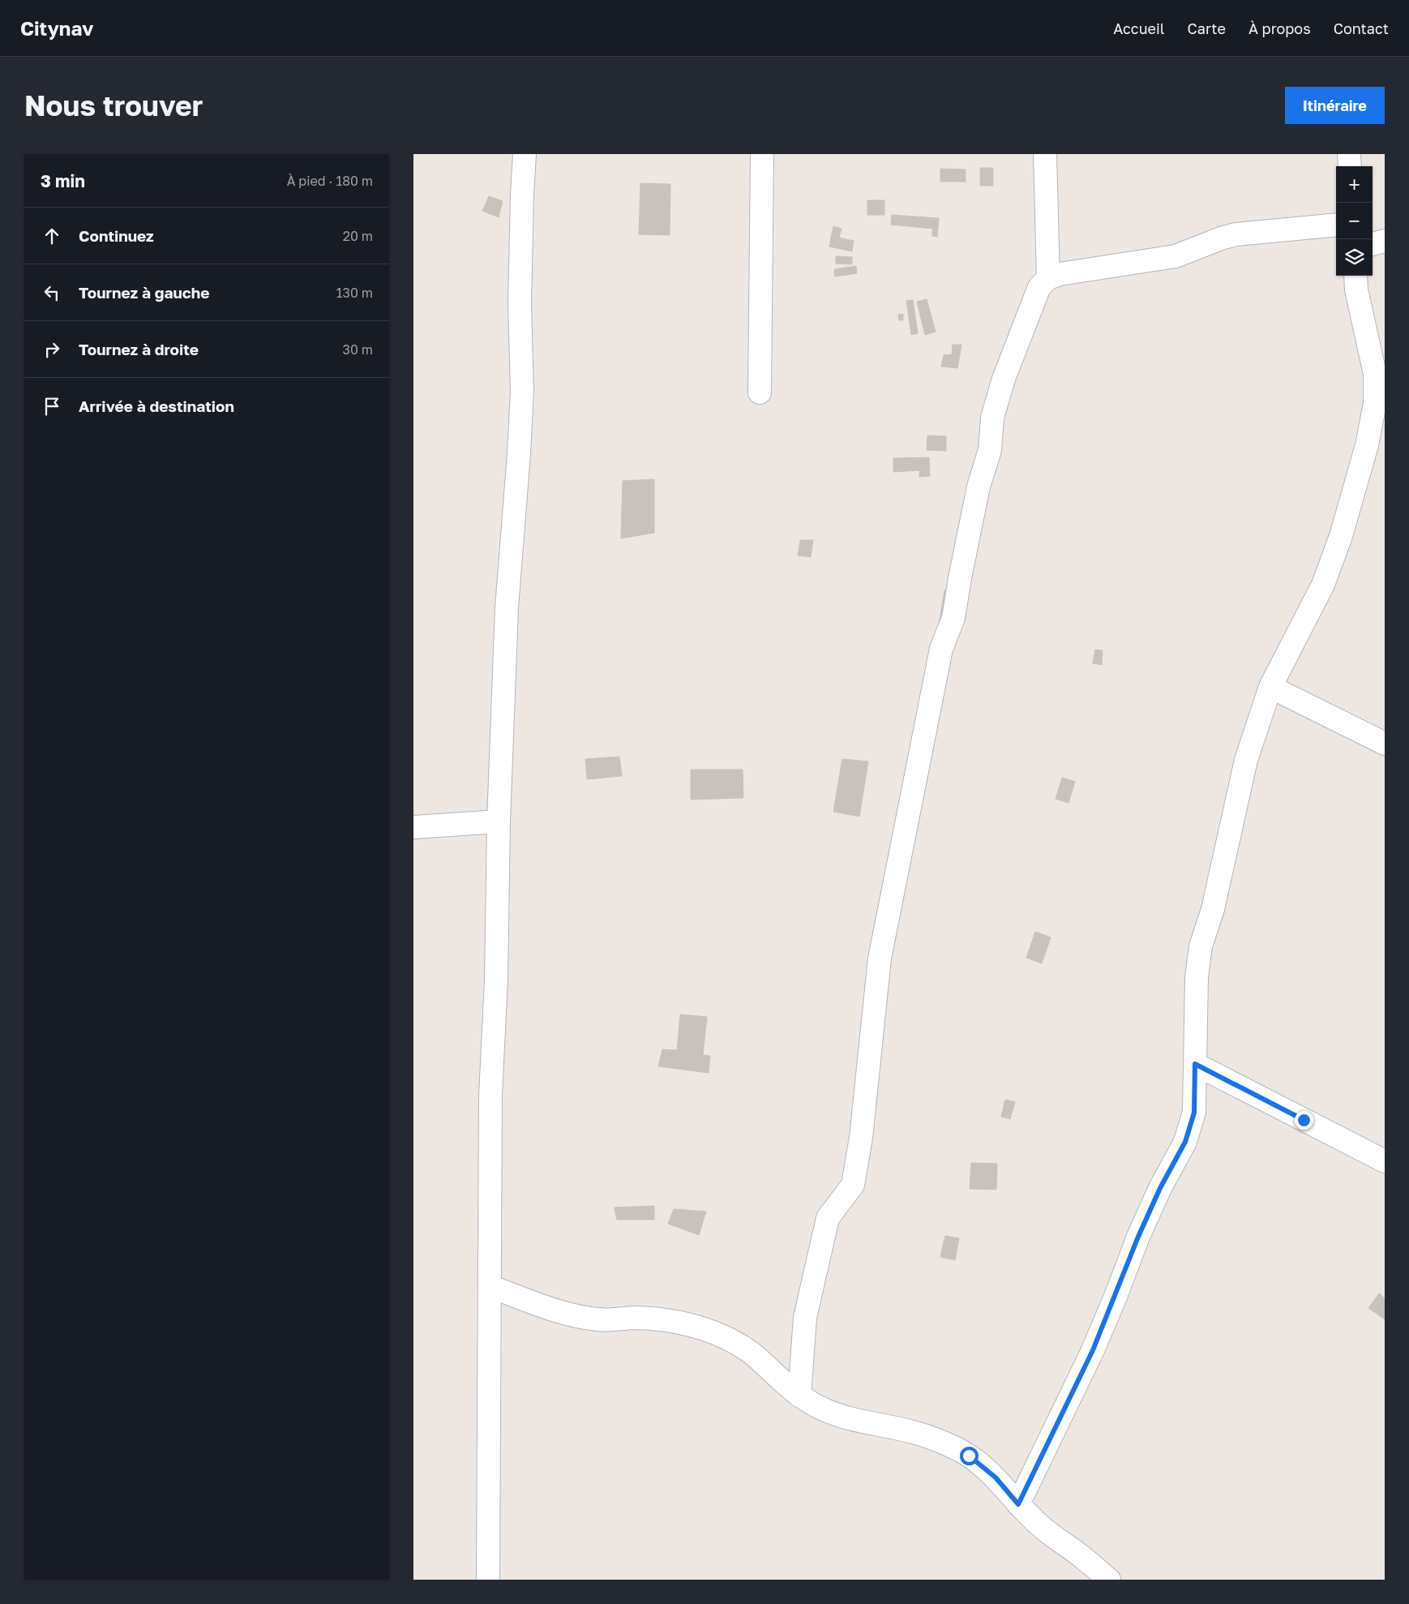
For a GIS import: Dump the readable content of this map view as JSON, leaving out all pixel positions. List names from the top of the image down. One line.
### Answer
{"page":{"header":"Citynav","nav":["Accueil","Carte","À propos","Contact"],"buttons":"Itinéraire","title":"Nous trouver","heading":["3 min","À pied · 180 m"],"map_buttons":["+","−"],"list":[["Continuez","20 m"],["Tournez à gauche","130 m"],["Tournez à droite","30 m"],"Arrivée à destination"]}}
